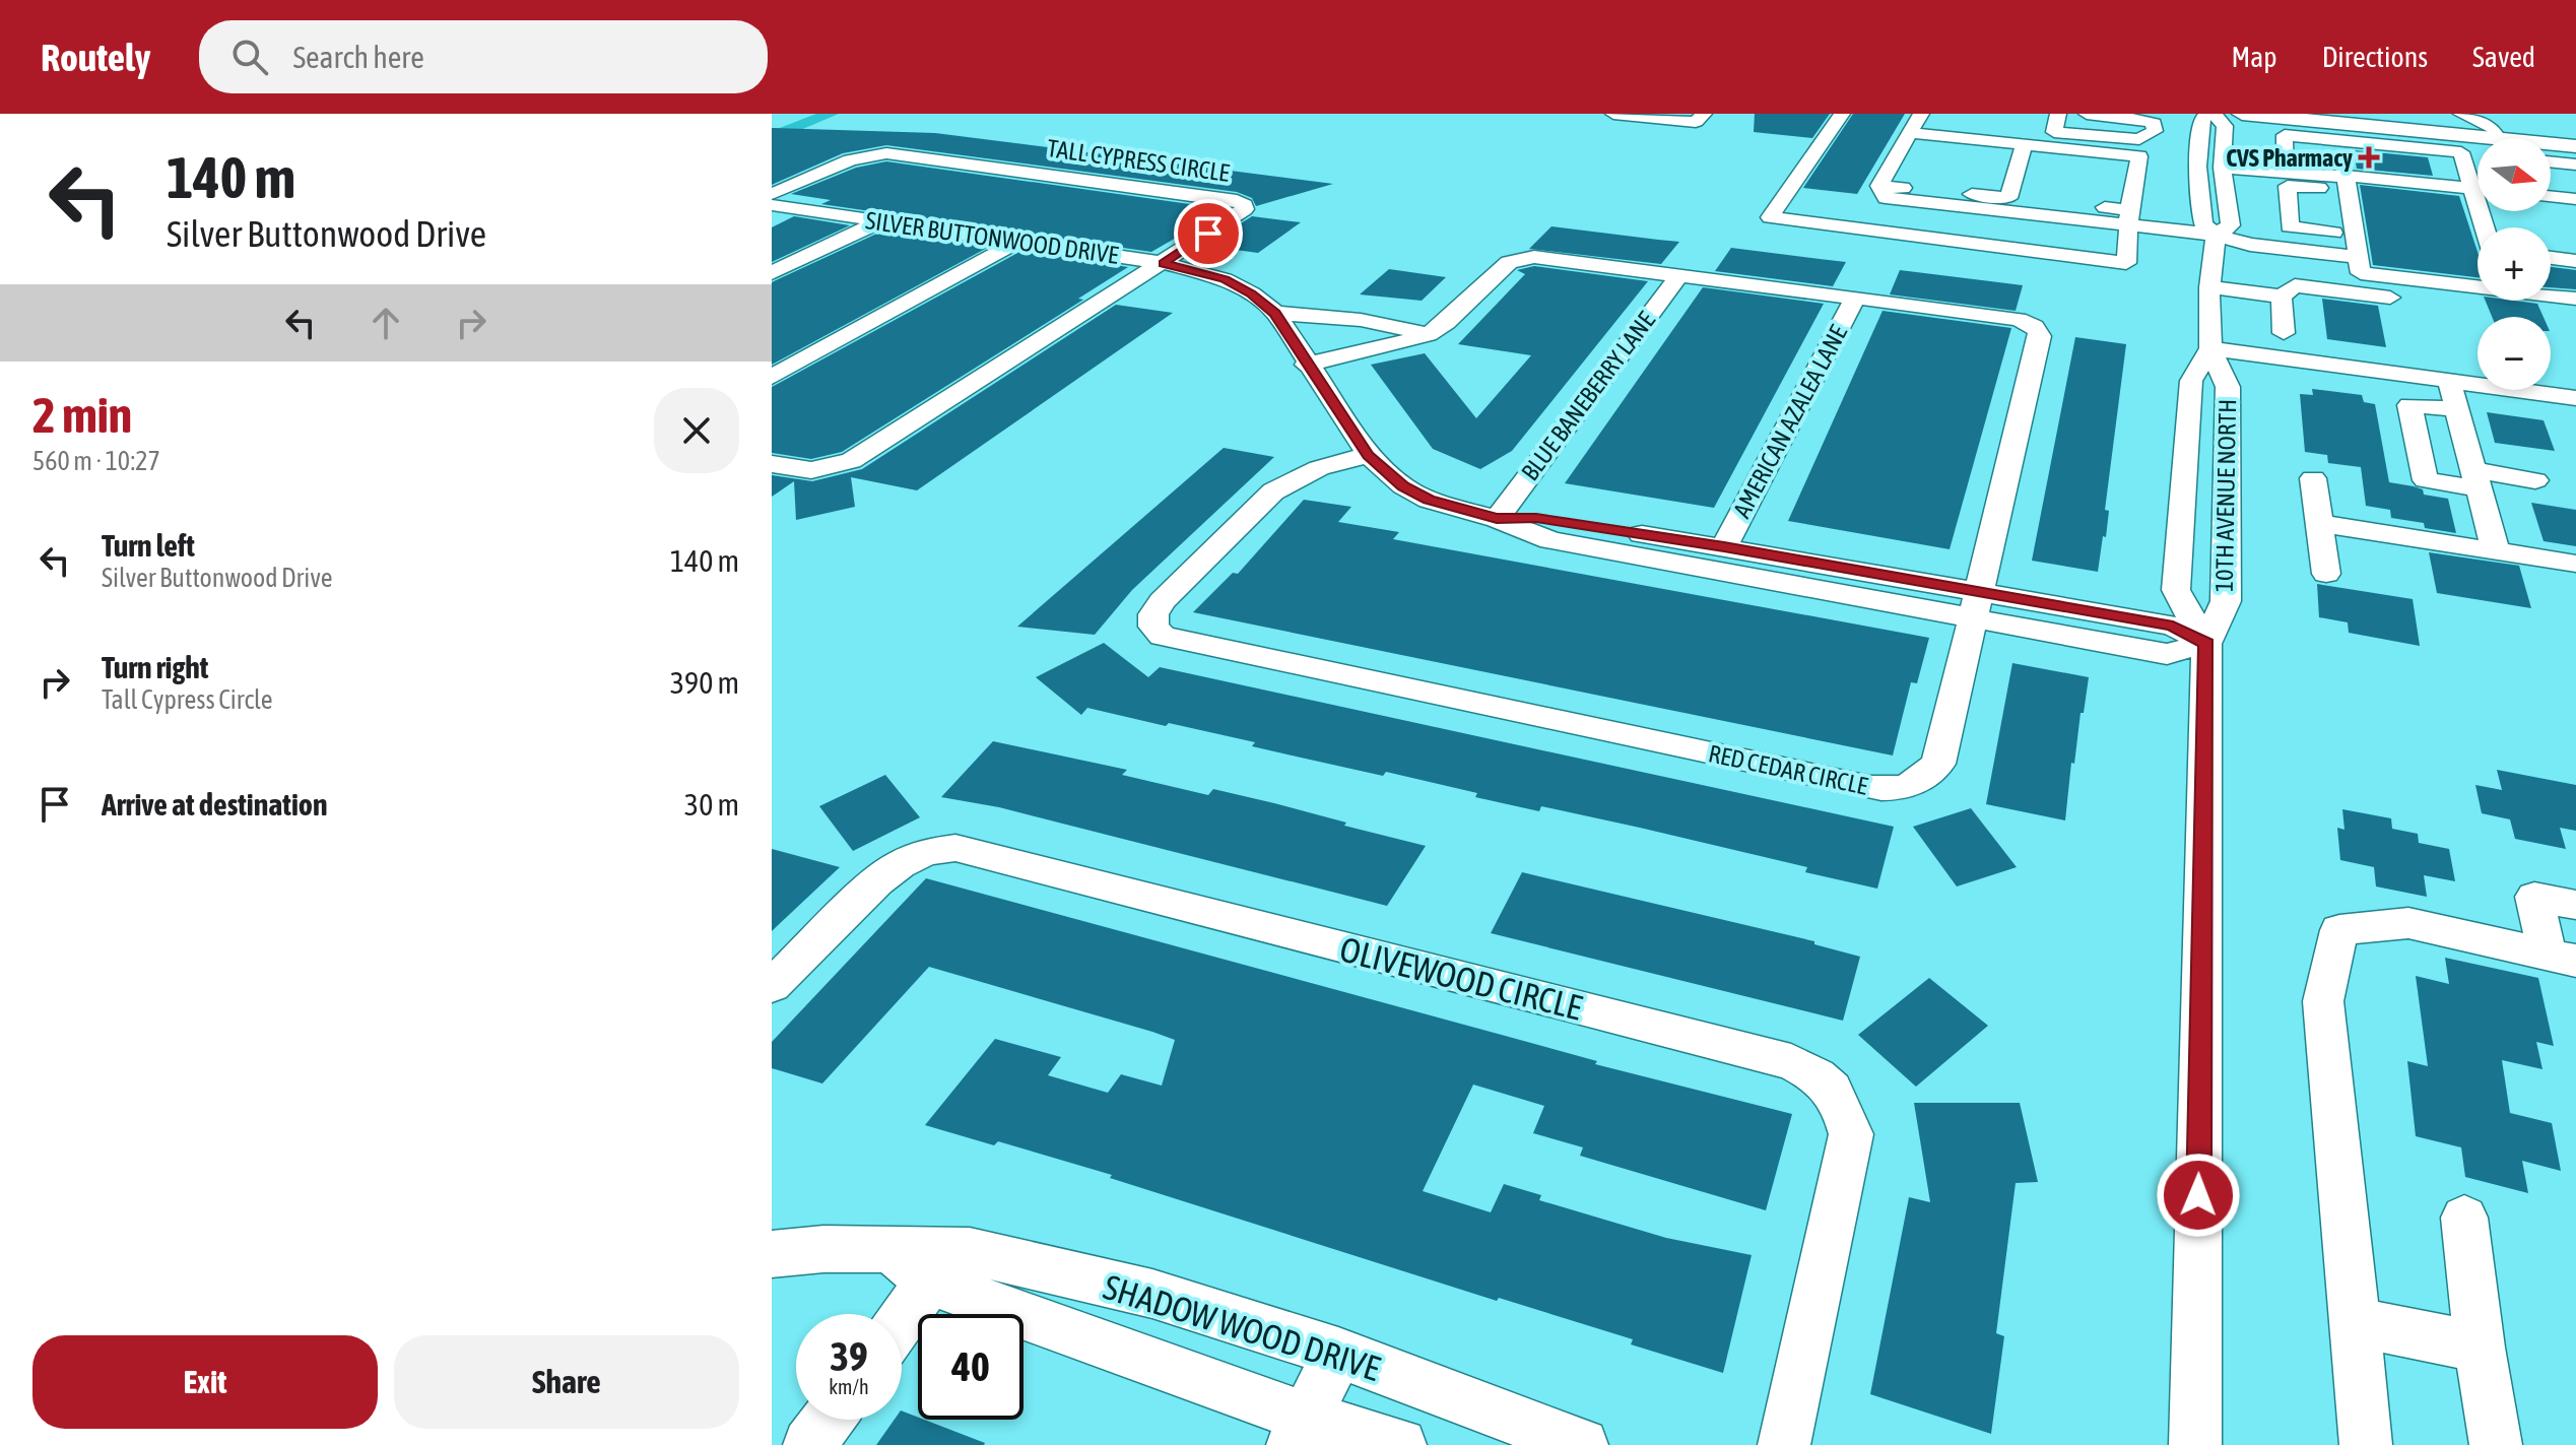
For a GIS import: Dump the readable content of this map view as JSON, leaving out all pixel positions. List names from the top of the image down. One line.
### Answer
{"streets":{"street":["TALL CYPRESS CIRCLE","SILVER BUTTONWOOD DRIVE","BLUE BANEBERRY LANE","AMERICAN AZALEA LANE","10TH AVENUE NORTH","RED CEDAR CIRCLE","OLIVEWOOD CIRCLE","SHADOW WOOD DRIVE"]},"crossings":[["TALL CYPRESS CIRCLE","SILVER BUTTONWOOD DRIVE"],["SILVER BUTTONWOOD DRIVE","BLUE BANEBERRY LANE"],["SILVER BUTTONWOOD DRIVE","AMERICAN AZALEA LANE"],["SILVER BUTTONWOOD DRIVE","10TH AVENUE NORTH"],["SILVER BUTTONWOOD DRIVE","RED CEDAR CIRCLE"],["BLUE BANEBERRY LANE","RED CEDAR CIRCLE"],["AMERICAN AZALEA LANE","RED CEDAR CIRCLE"]],"places":{"health":["CVS Pharmacy"]},"north":"right","page":{"header":"Routely","search":"Search here","nav":["Map","Directions","Saved"],"turn":["140 m","Silver Buttonwood Drive"],"map_buttons":["+","−"],"heading":["2 min","560 m · 10:27"],"list":[{"name":"Turn left","note":"Silver Buttonwood Drive","value":"140 m"},{"name":"Turn right","note":"Tall Cypress Circle","value":"390 m"},{"name":"Arrive at destination","value":"30 m"}],"speed":"39 km/h","limit":"40","buttons":["Exit","Share"]}}
